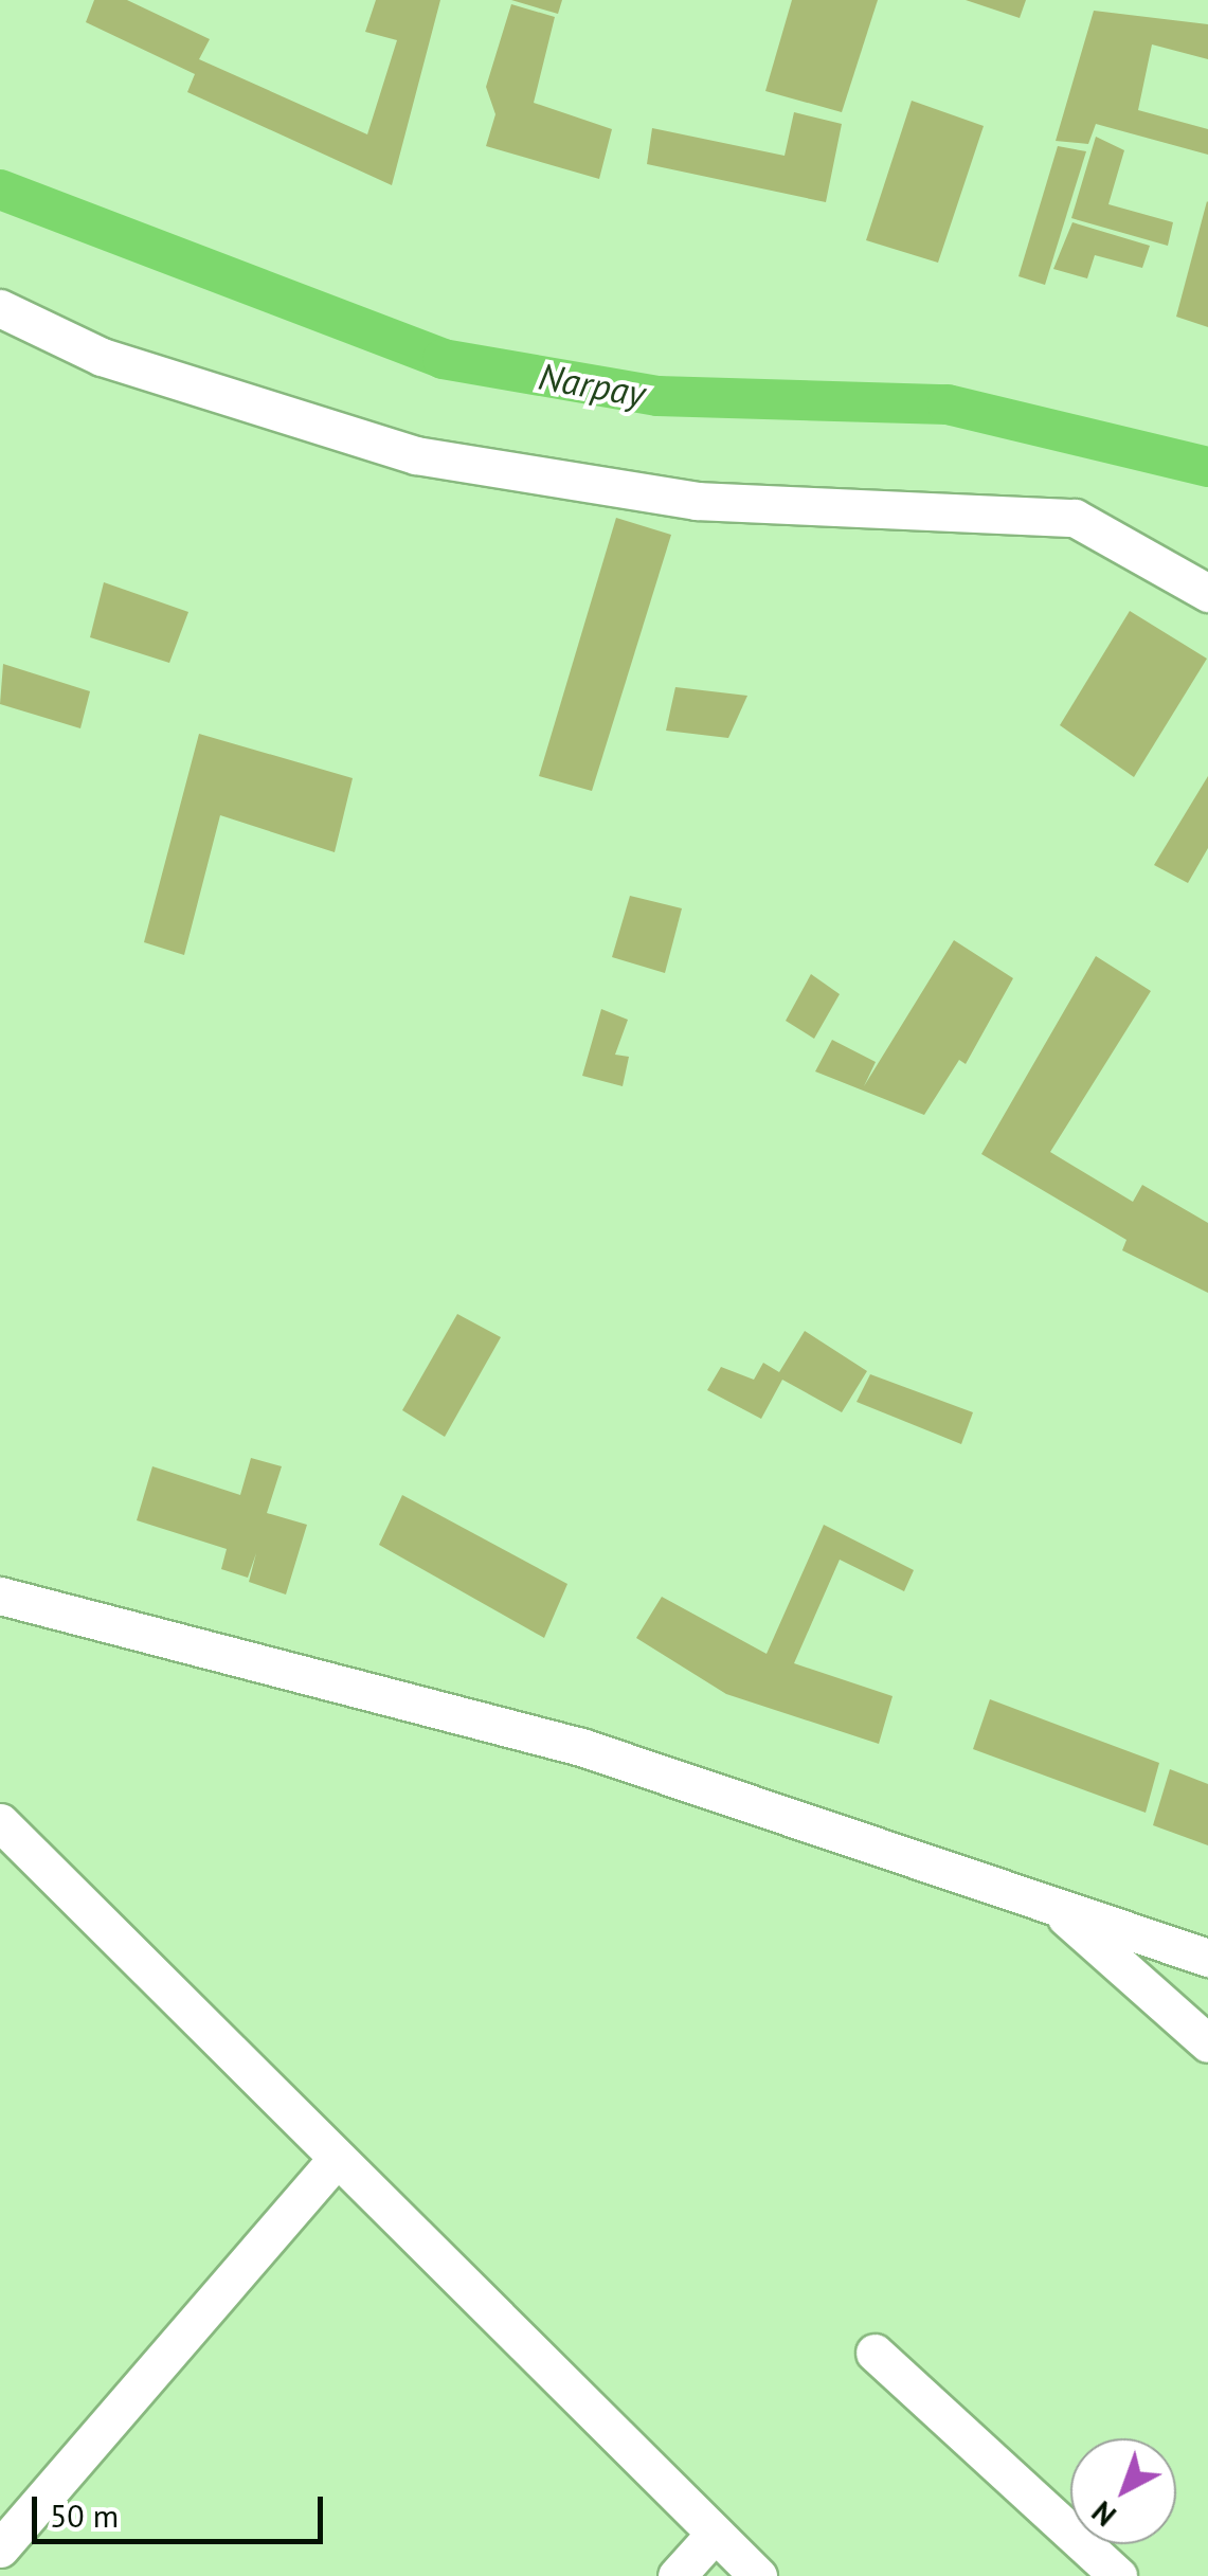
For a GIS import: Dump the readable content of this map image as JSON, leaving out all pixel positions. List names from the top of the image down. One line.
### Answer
{"water":["Narpay"],"scale_bar":"50 m","north":"bottom left"}
